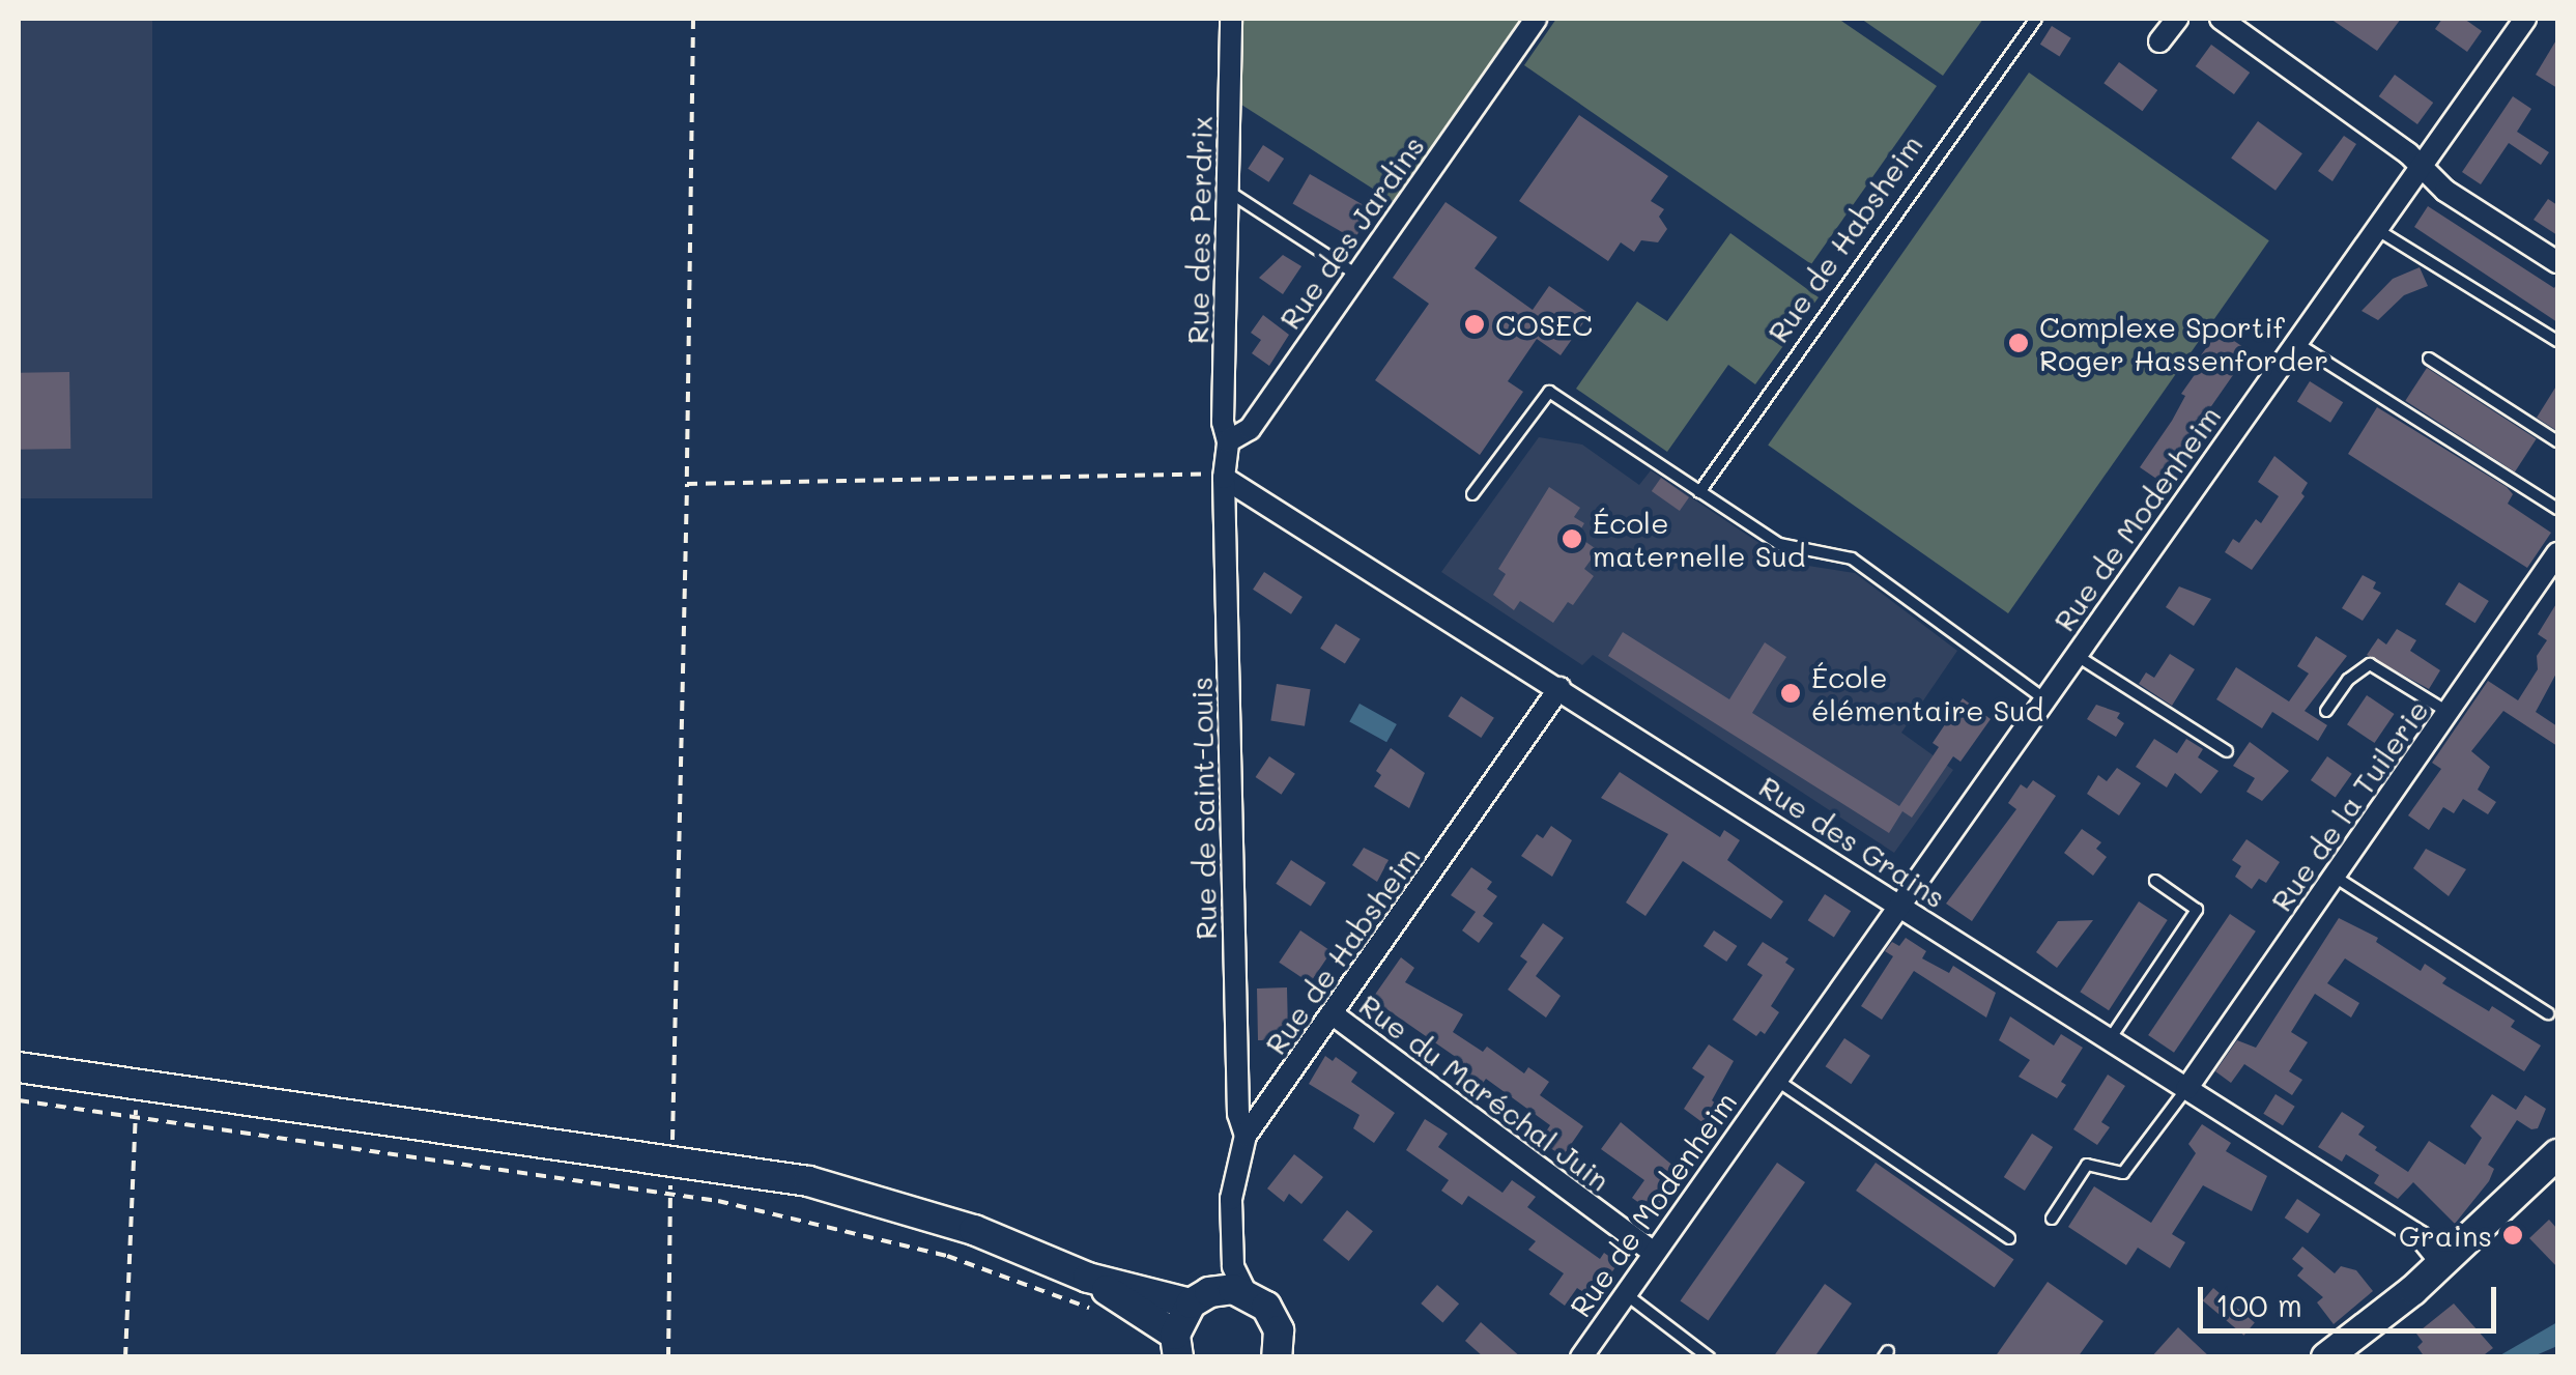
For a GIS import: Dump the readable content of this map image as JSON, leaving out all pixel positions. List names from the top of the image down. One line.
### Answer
{"streets":{"street":["Rue des Perdrix","Rue des Jardins","Rue de Habsheim","Rue de Modenheim","Rue de la Tuilerie","Rue de Saint-Louis","Rue des Grains","Rue du Maréchal Juin"]},"crossings":[["Rue des Perdrix","Rue des Jardins"],["Rue de Habsheim","Rue de Saint-Louis"],["Rue de Habsheim","Rue des Grains"],["Rue de Habsheim","Rue du Maréchal Juin"],["Rue de Modenheim","Rue des Grains"],["Rue de Modenheim","Rue du Maréchal Juin"],["Rue de la Tuilerie","Rue des Grains"],["Rue de Saint-Louis","Rue des Grains"]],"places":["COSEC","Complexe Sportif Roger Hassenforder","École maternelle Sud","École élémentaire Sud","Grains"],"scale_bar":"100 m"}
